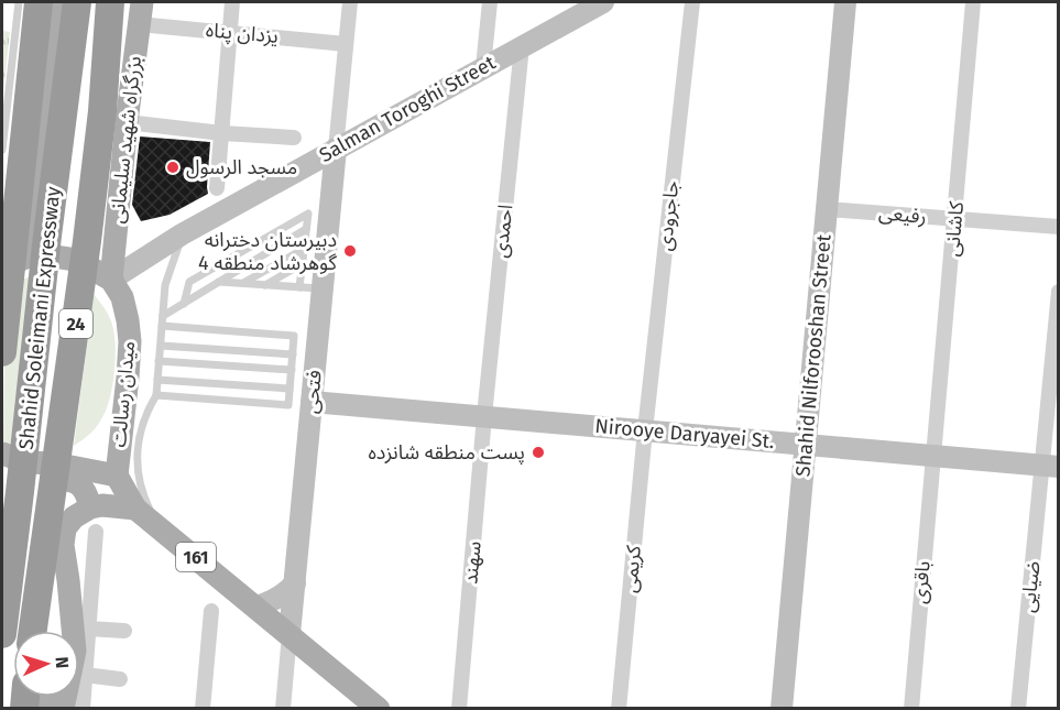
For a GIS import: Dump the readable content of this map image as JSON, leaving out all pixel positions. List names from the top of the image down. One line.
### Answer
{"streets":{"highway":["Shahid Soleimani Expressway","24"],"main road":["Salman Toroghi Street","بزرگراه شهید سلیمانی","Shahid Nilforooshan Street","فتحی","میدان رسالت","Nirooye Daryayei St.","161"],"street":["یزدان پناه","رفیعی","جاجرودی","کاشانی","احمدی","سهند","کریمی","باقری","ضیایی"]},"crossings":[["Salman Toroghi Street","بزرگراه شهید سلیمانی"],["Salman Toroghi Street","احمدی"],["Salman Toroghi Street","فتحی"],["Salman Toroghi Street","میدان رسالت"],["بزرگراه شهید سلیمانی","Shahid Soleimani Expressway"],["بزرگراه شهید سلیمانی","میدان رسالت"],["رفیعی","کاشانی"],["رفیعی","Shahid Nilforooshan Street"],["جاجرودی","Nirooye Daryayei St."],["جاجرودی","کریمی"],["کاشانی","Nirooye Daryayei St."],["کاشانی","باقری"],["احمدی","Nirooye Daryayei St."],["احمدی","سهند"],["Shahid Nilforooshan Street","Nirooye Daryayei St."],["فتحی","Nirooye Daryayei St."],["فتحی","161"],["میدان رسالت","161"],["Nirooye Daryayei St.","سهند"],["Nirooye Daryayei St.","کریمی"],["Nirooye Daryayei St.","باقری"],["Nirooye Daryayei St.","ضیایی"]],"places":["مسجد الرسول","دبیرستان دخترانه گوهرشاد منطقه 4","پست منطقه شانزده"],"north":"right"}
